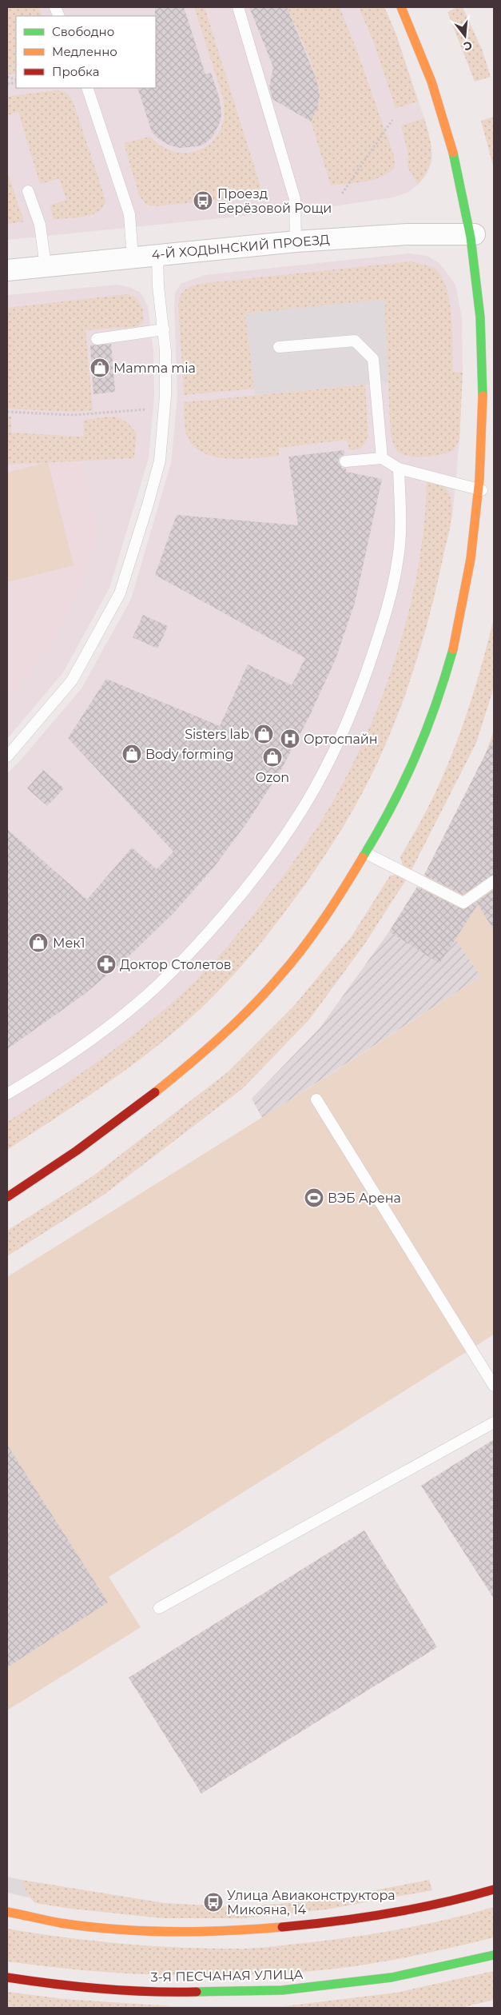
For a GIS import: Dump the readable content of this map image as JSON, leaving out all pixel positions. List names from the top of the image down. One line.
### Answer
{"streets":{"street":["4-Й ХОДЫНСКИЙ ПРОЕЗД","3-Я ПЕСЧАНАЯ УЛИЦА"]},"places":{"bus stop":["Проезд Берёзовой Рощи","Улица Авиаконструктора Микояна, 14"],"shop":["Mamma mia","Sisters lab","Body forming","Ozon","Мек1"],"hospital":["Ортоспайн"],"pharmacy":["Доктор Столетов"],"sports":["ВЭБ Арена"]},"legend":["Свободно","Медленно","Пробка"],"north":"bottom"}
